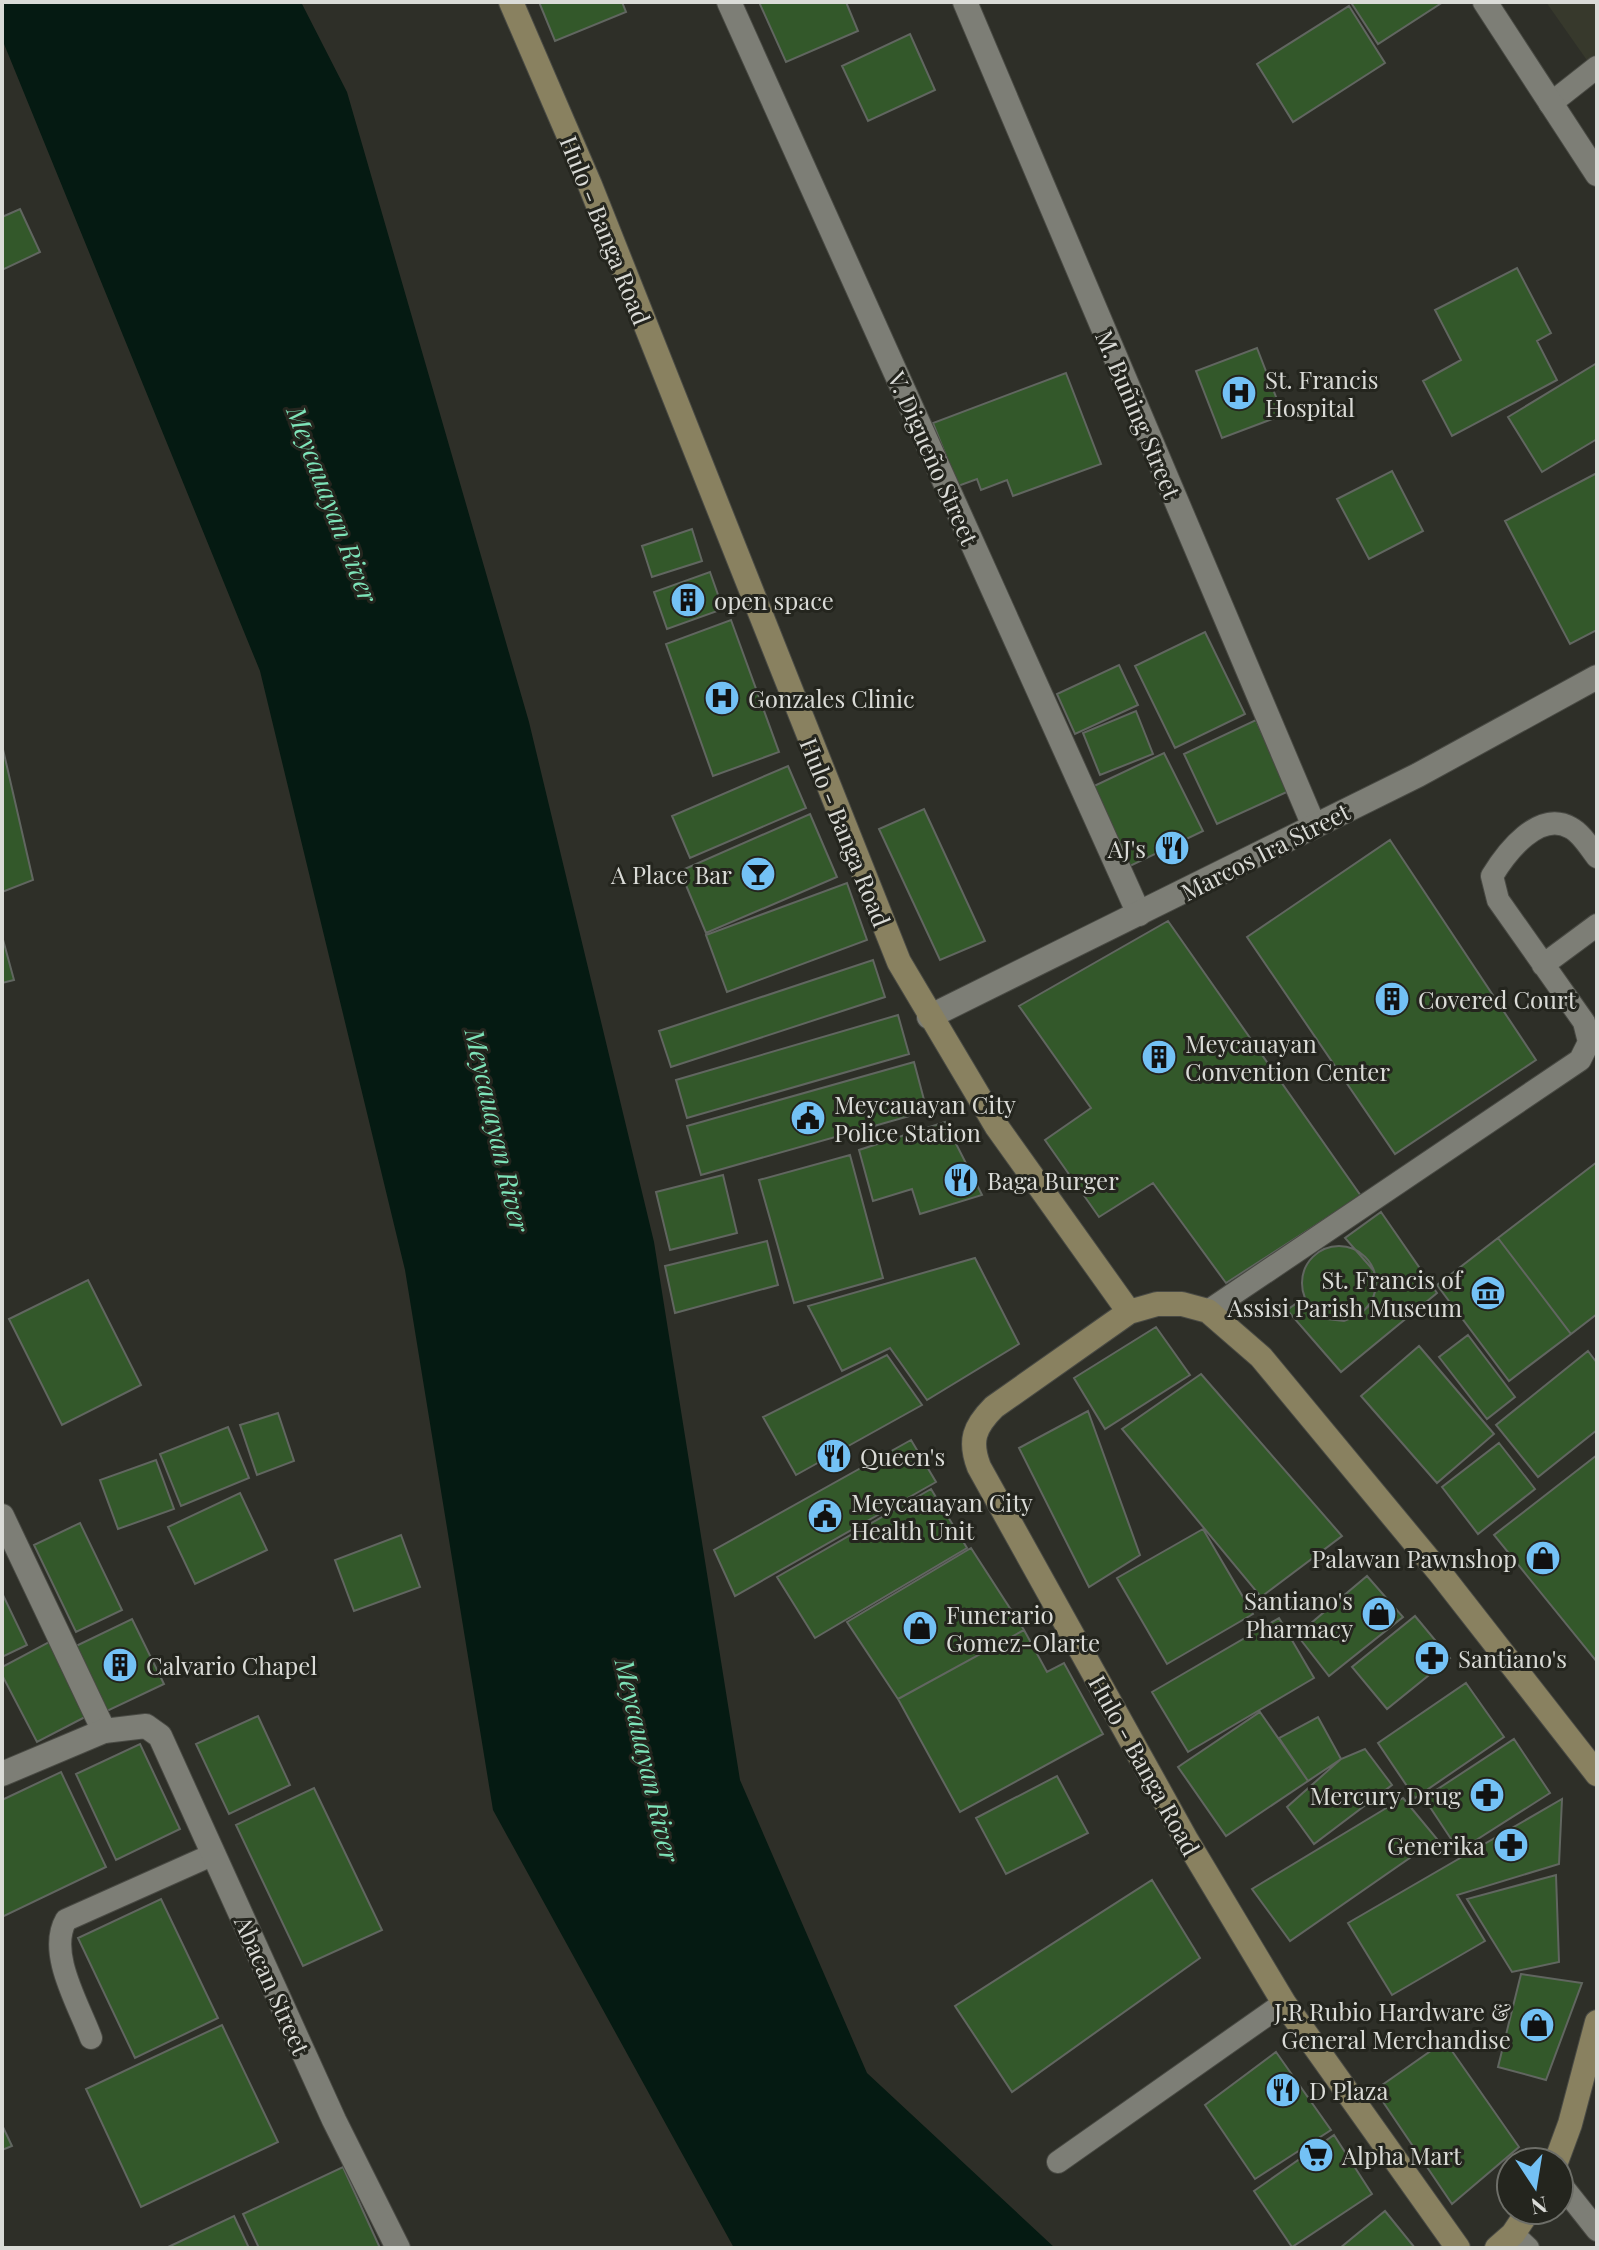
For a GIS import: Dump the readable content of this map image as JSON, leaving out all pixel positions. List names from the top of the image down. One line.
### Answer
{"streets":{"main road":["Hulo - Banga Road"],"street":["M. Buñing Street","V. Digueño Street","Marcos Ira Street","Abacan Street"]},"crossings":[["Hulo - Banga Road","Marcos Ira Street"],["M. Buñing Street","Marcos Ira Street"],["V. Digueño Street","Marcos Ira Street"]],"water":["Meycauayan River"],"places":{"hospital":["St. Francis Hospital","Gonzales Clinic"],"building":["open space","Covered Court","Meycauayan Convention Center","Calvario Chapel"],"restaurant":["AJ's","Baga Burger","Queen's","D Plaza"],"bar":["A Place Bar"],"public building":["Meycauayan City Police Station","Meycauayan City Health Unit"],"museum":["St. Francis of Assisi Parish Museum"],"shop":["Palawan Pawnshop","Santiano's Pharmacy","Funerario Gomez-Olarte","J.R Rubio Hardware & General Merchandise"],"pharmacy":["Santiano's","Mercury Drug","Generika"],"supermarket":["Alpha Mart"]},"north":"bottom"}
